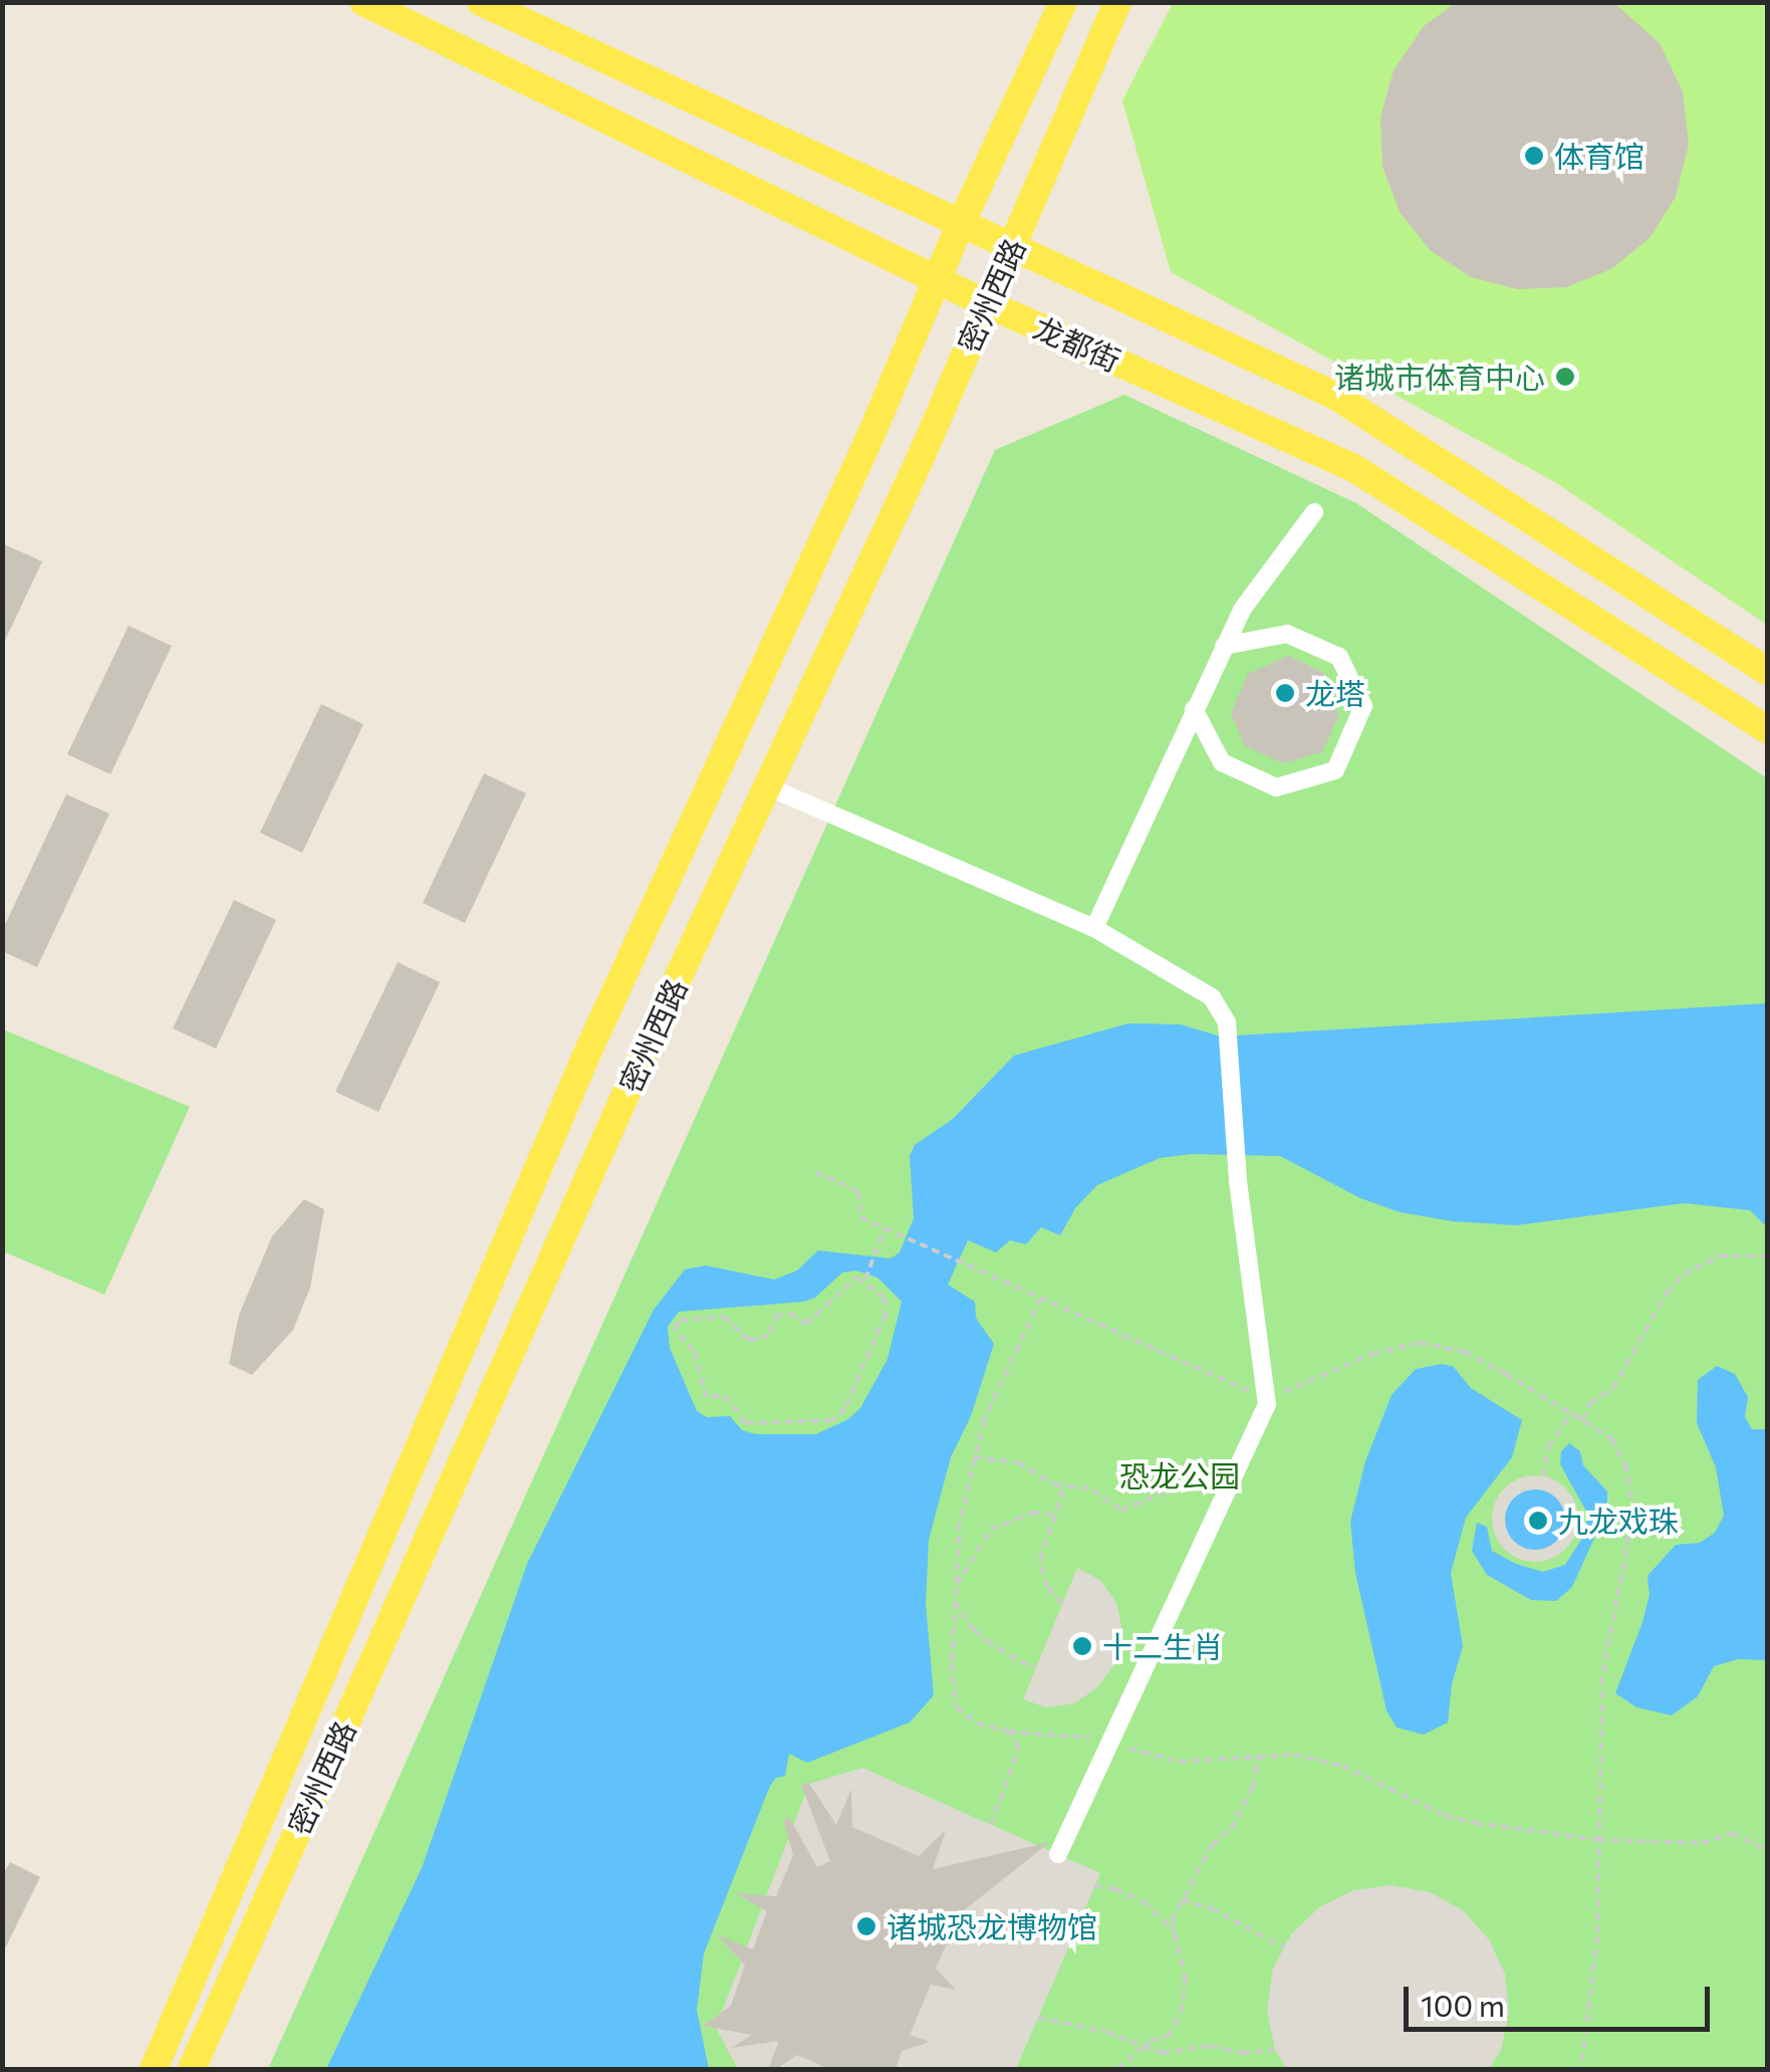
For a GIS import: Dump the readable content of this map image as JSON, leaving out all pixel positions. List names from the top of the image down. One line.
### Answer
{"streets":{"main road":["密州西路","龙都街"]},"crossings":[["密州西路","龙都街"]],"parks":["恐龙公园"],"places":["体育馆","诸城市体育中心","龙塔","九龙戏珠","十二生肖","诸城恐龙博物馆"],"scale_bar":"100 m"}
